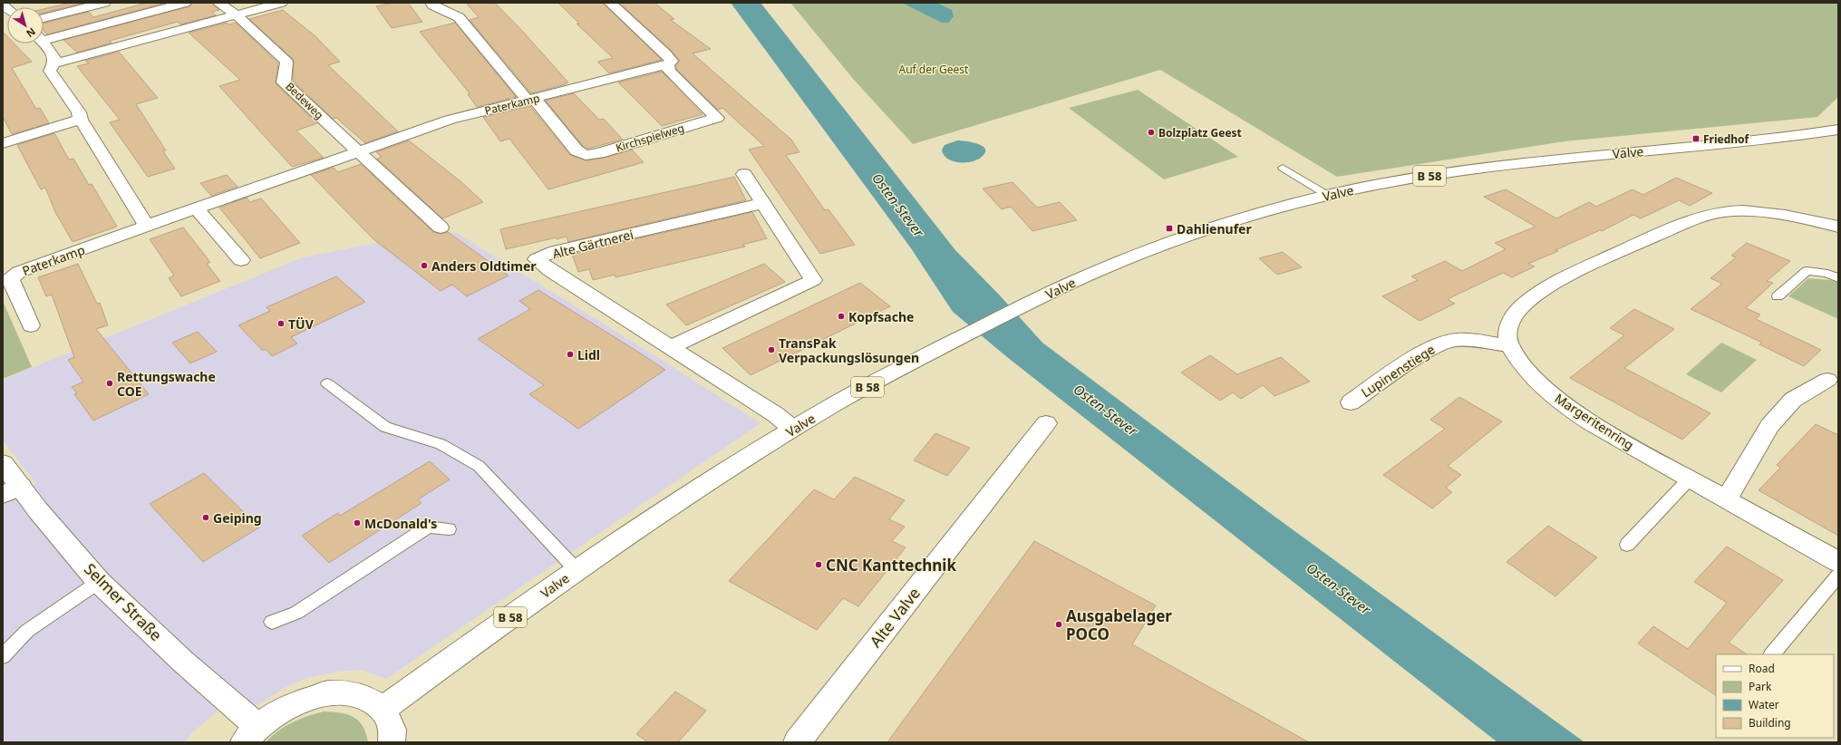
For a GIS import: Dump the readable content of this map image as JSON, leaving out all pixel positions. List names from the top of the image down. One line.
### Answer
{"streets":{"street":["Bedeweg","Paterkamp","Kirchspielweg","Valve","B 58","Alte Gärtnerei","Lupinenstiege","Margeritenring","Selmer Straße","Alte Valve"]},"crossings":[["Bedeweg","Paterkamp"],["Paterkamp","Kirchspielweg"],["Valve","Alte Gärtnerei"],["Lupinenstiege","Margeritenring"]],"water":["Osten-Stever"],"parks":["Auf der Geest"],"places":{"other":["Bolzplatz Geest","Anders Oldtimer","Kopfsache","TÜV","TransPak Verpackungslösungen","Lidl","Rettungswache COE","Geiping","McDonald's","CNC Kanttechnik","Ausgabelager POCO"],"transit":["Friedhof","Dahlienufer"]},"legend":["Road","Park","Water","Building"],"north":"bottom right"}
